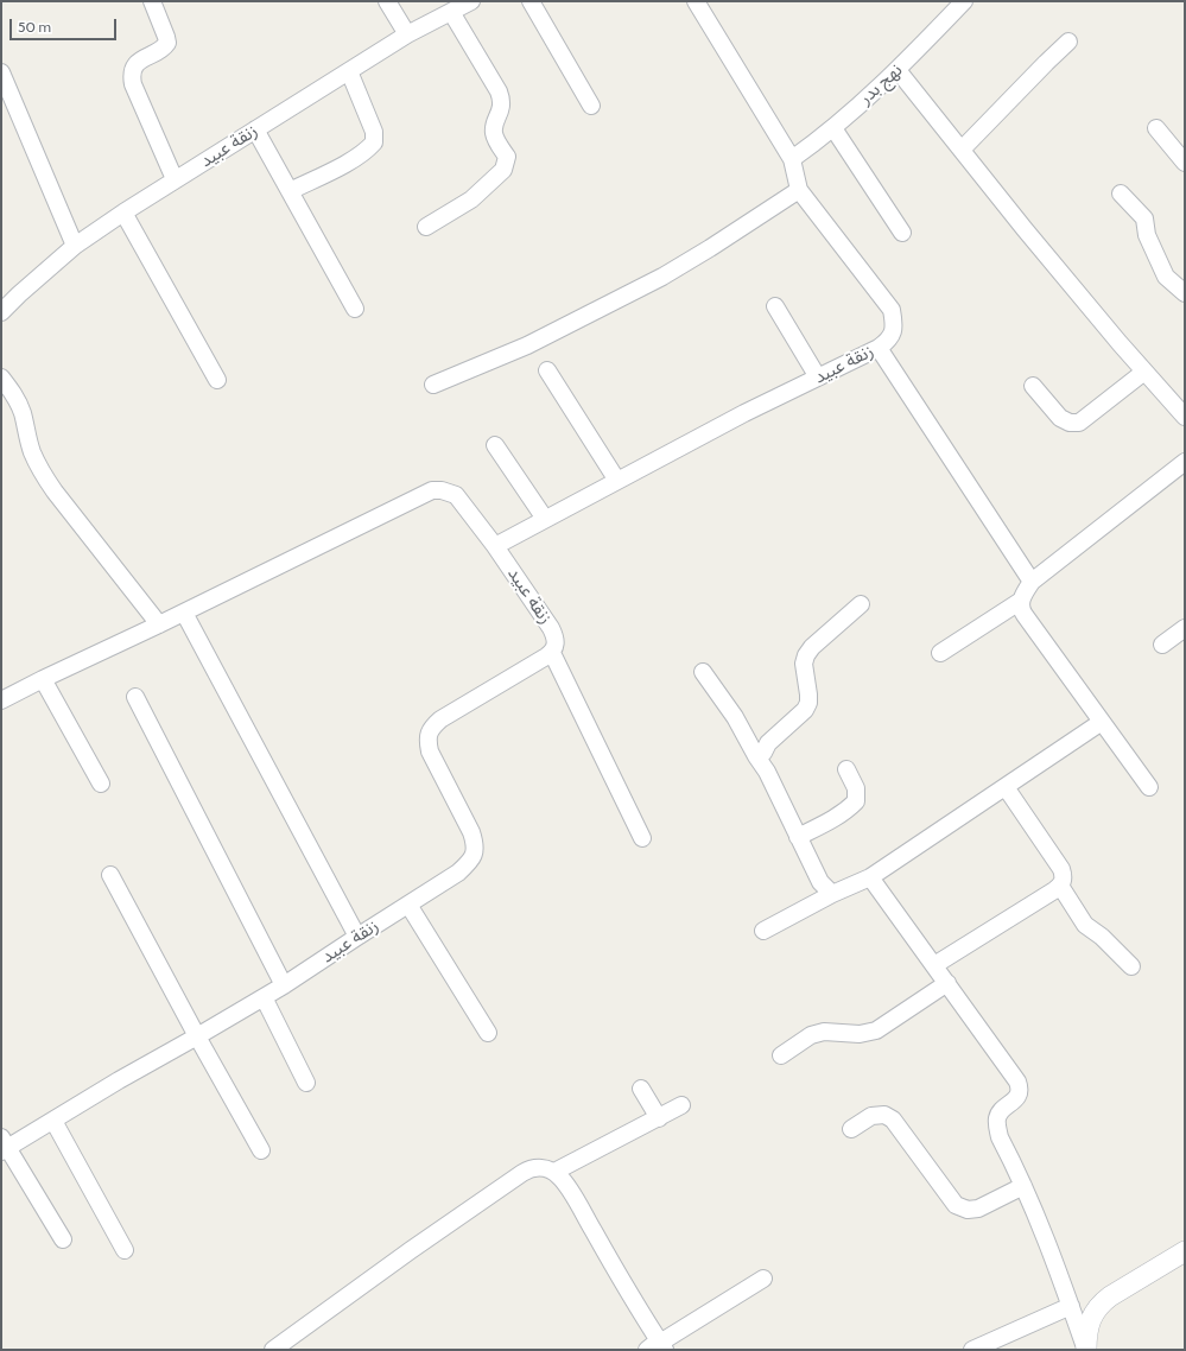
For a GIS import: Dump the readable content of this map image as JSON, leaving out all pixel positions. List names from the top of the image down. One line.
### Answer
{"streets":{"street":["نهج بدر","زنقة عبيد"]},"crossings":[["نهج بدر","زنقة عبيد"]],"scale_bar":"50 m"}
